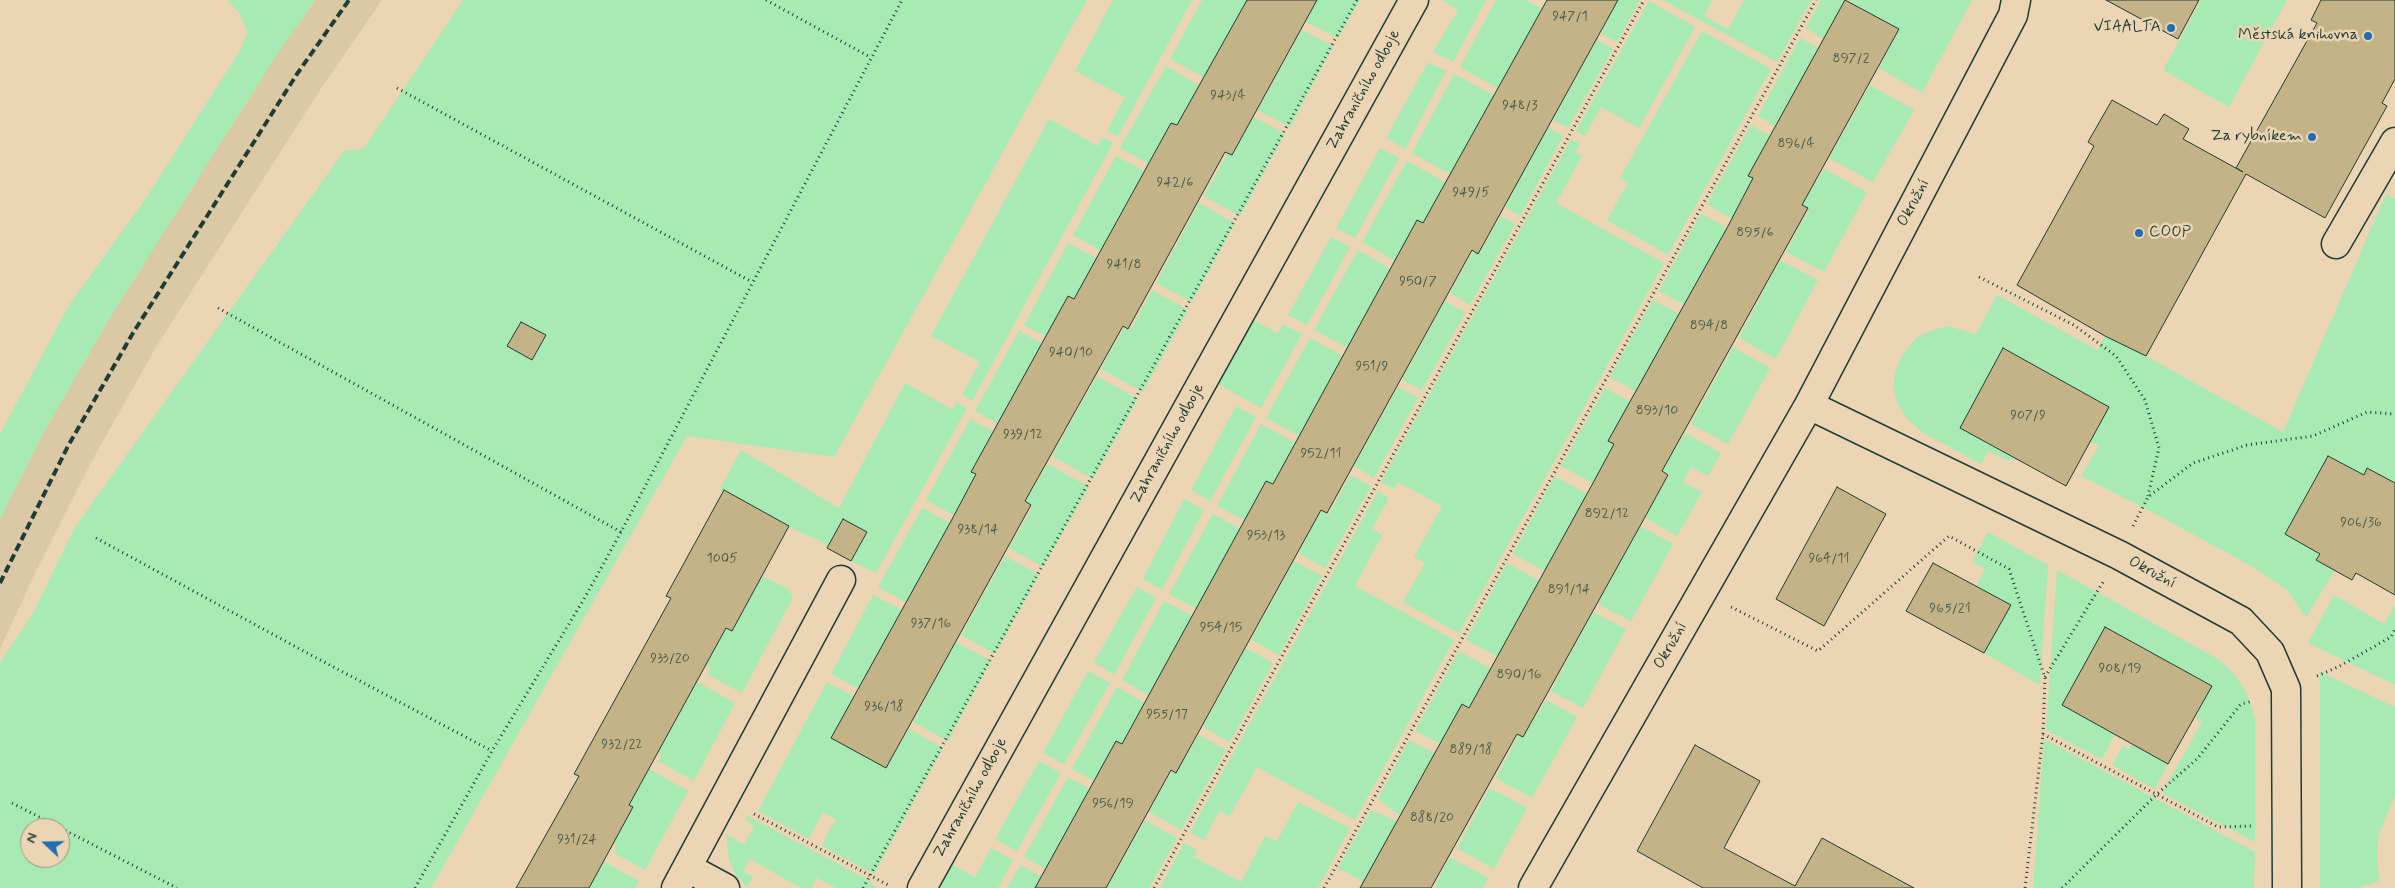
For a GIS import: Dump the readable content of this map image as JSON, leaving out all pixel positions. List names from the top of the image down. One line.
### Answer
{"streets":{"street":["Zahraničního odboje","Okružní"]},"places":["VIAALTA","Městská knihovna","Za rybníkem","COOP"],"house_numbers":["947/1","897/2","943/4","948/3","896/4","942/6","949/5","895/6","941/8","950/7","894/8","940/10","951/9","893/10","907/9","939/12","952/11","892/12","906/36","938/14","953/13","1005","964/11","891/14","965/21","937/16","954/15","933/20","908/19","890/16","936/18","955/17","932/22","889/18","956/19","888/20","931/24"],"north":"left"}
